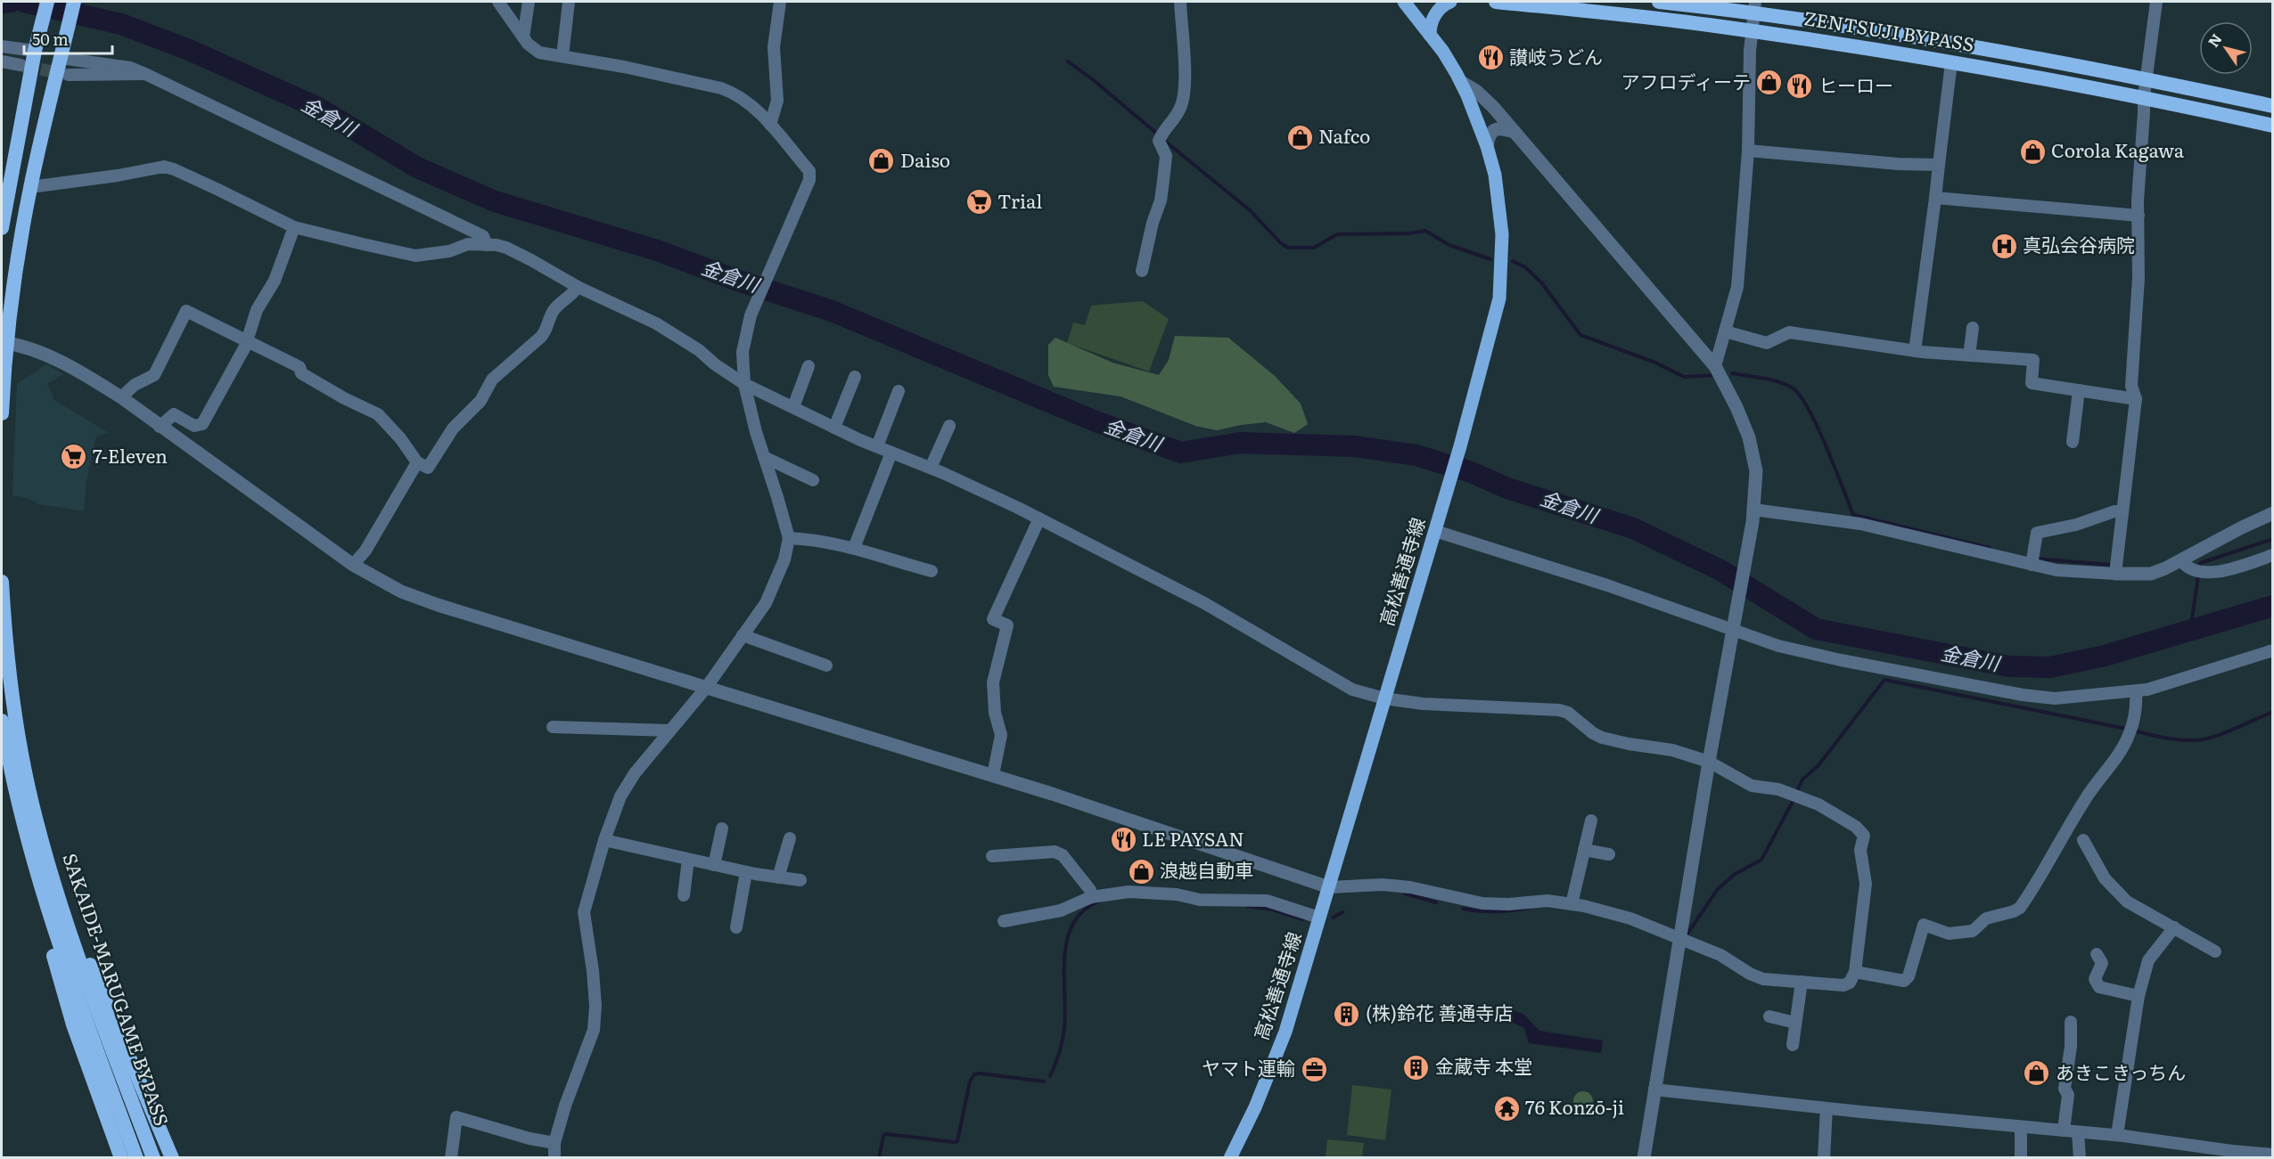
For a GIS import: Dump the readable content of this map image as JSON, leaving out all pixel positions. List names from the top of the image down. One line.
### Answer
{"streets":{"highway":["ZENTSUJI BYPASS","SAKAIDE-MARUGAME BYPASS"],"main road":["高松善通寺線"]},"water":["金倉川"],"places":{"restaurant":["讃岐うどん","ヒーロー","LE PAYSAN"],"shop":["アフロディーテ","Nafco","Corola Kagawa","Daiso","浪越自動車","あきこきっちん"],"supermarket":["Trial","7-Eleven"],"hospital":["真弘会谷病院"],"building":["(株)鈴花 善通寺店","金蔵寺 本堂"],"office":["ヤマト運輸"],"temple":["76 Konzō-ji"]},"scale_bar":"50 m","north":"top left"}
